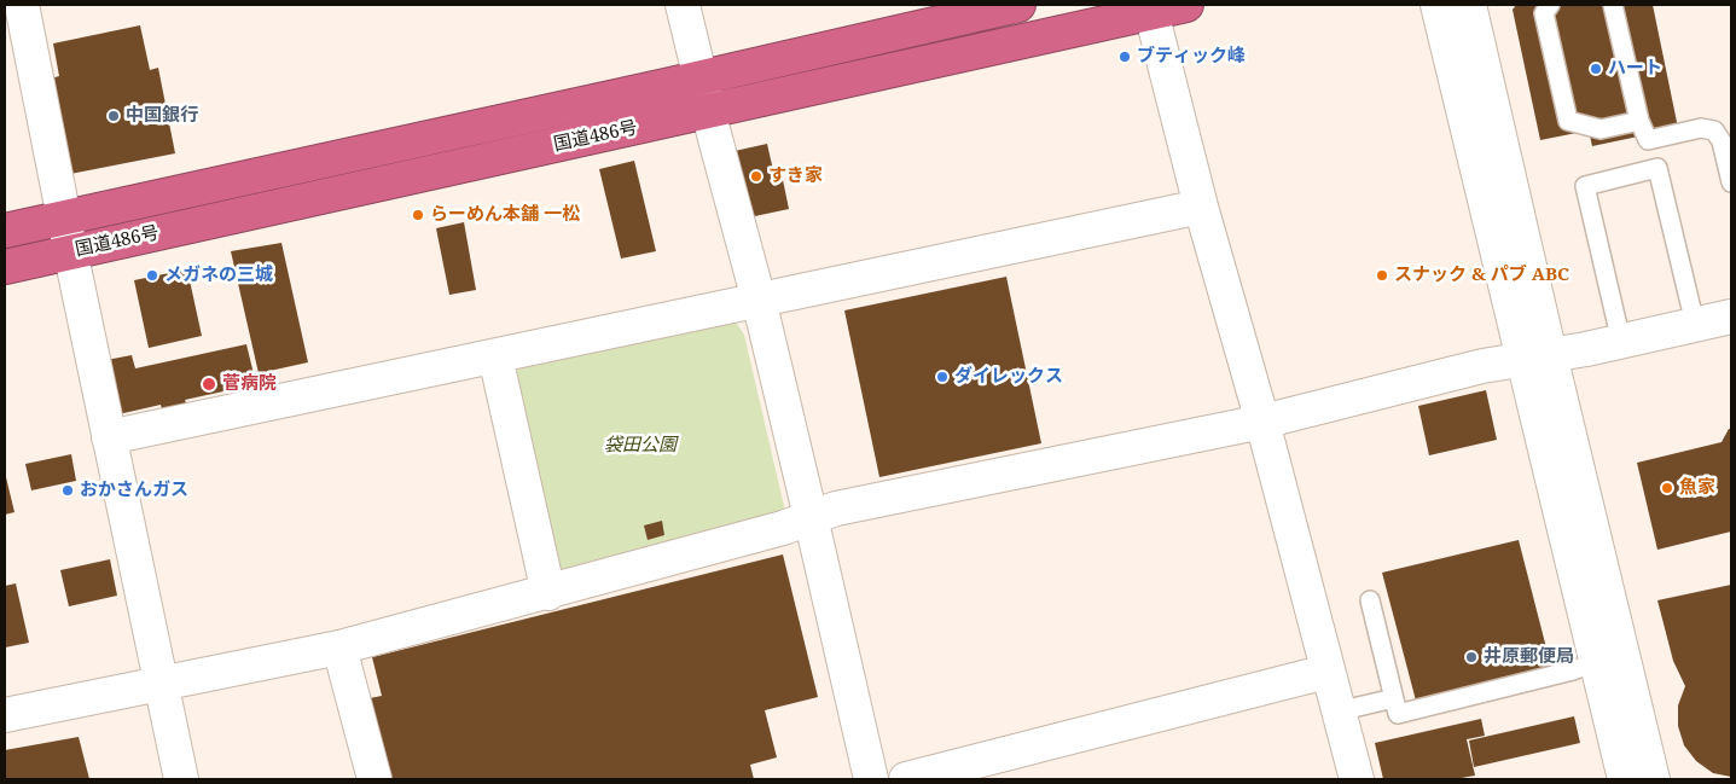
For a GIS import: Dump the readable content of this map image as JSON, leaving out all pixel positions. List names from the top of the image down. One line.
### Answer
{"streets":{"highway":["国道486号"]},"parks":["袋田公園"],"places":["ブティック峰","ハート","中国銀行","すき家","らーめん本舗 一松","メガネの三城","スナック & パブ ABC","ダイレックス","菅病院","魚家","おかさんガス","井原郵便局"]}
